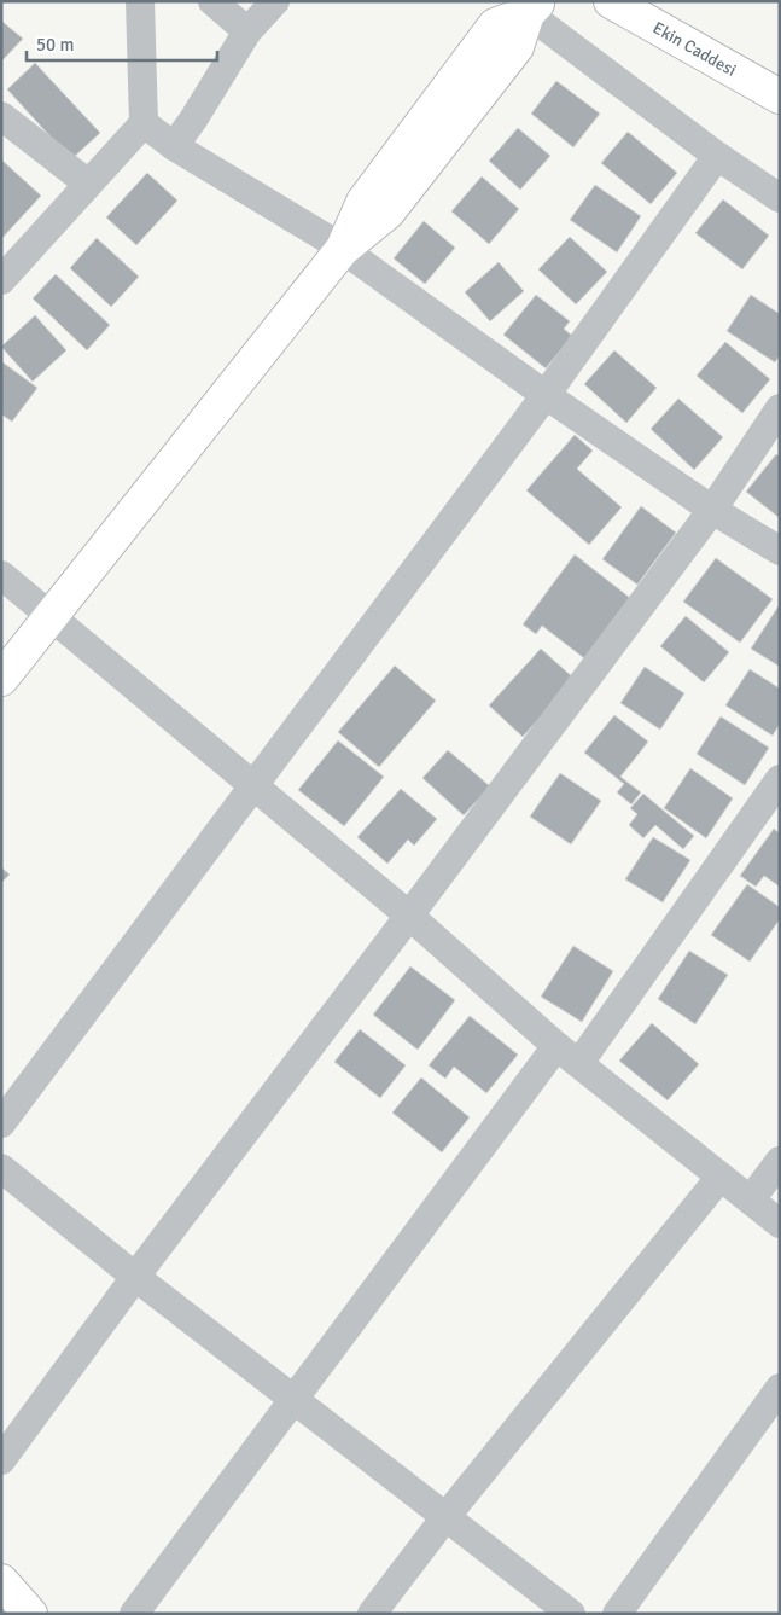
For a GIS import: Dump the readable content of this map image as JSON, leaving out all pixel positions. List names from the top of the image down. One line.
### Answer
{"streets":{"street":["Ekin Caddesi"]},"scale_bar":"50 m"}
